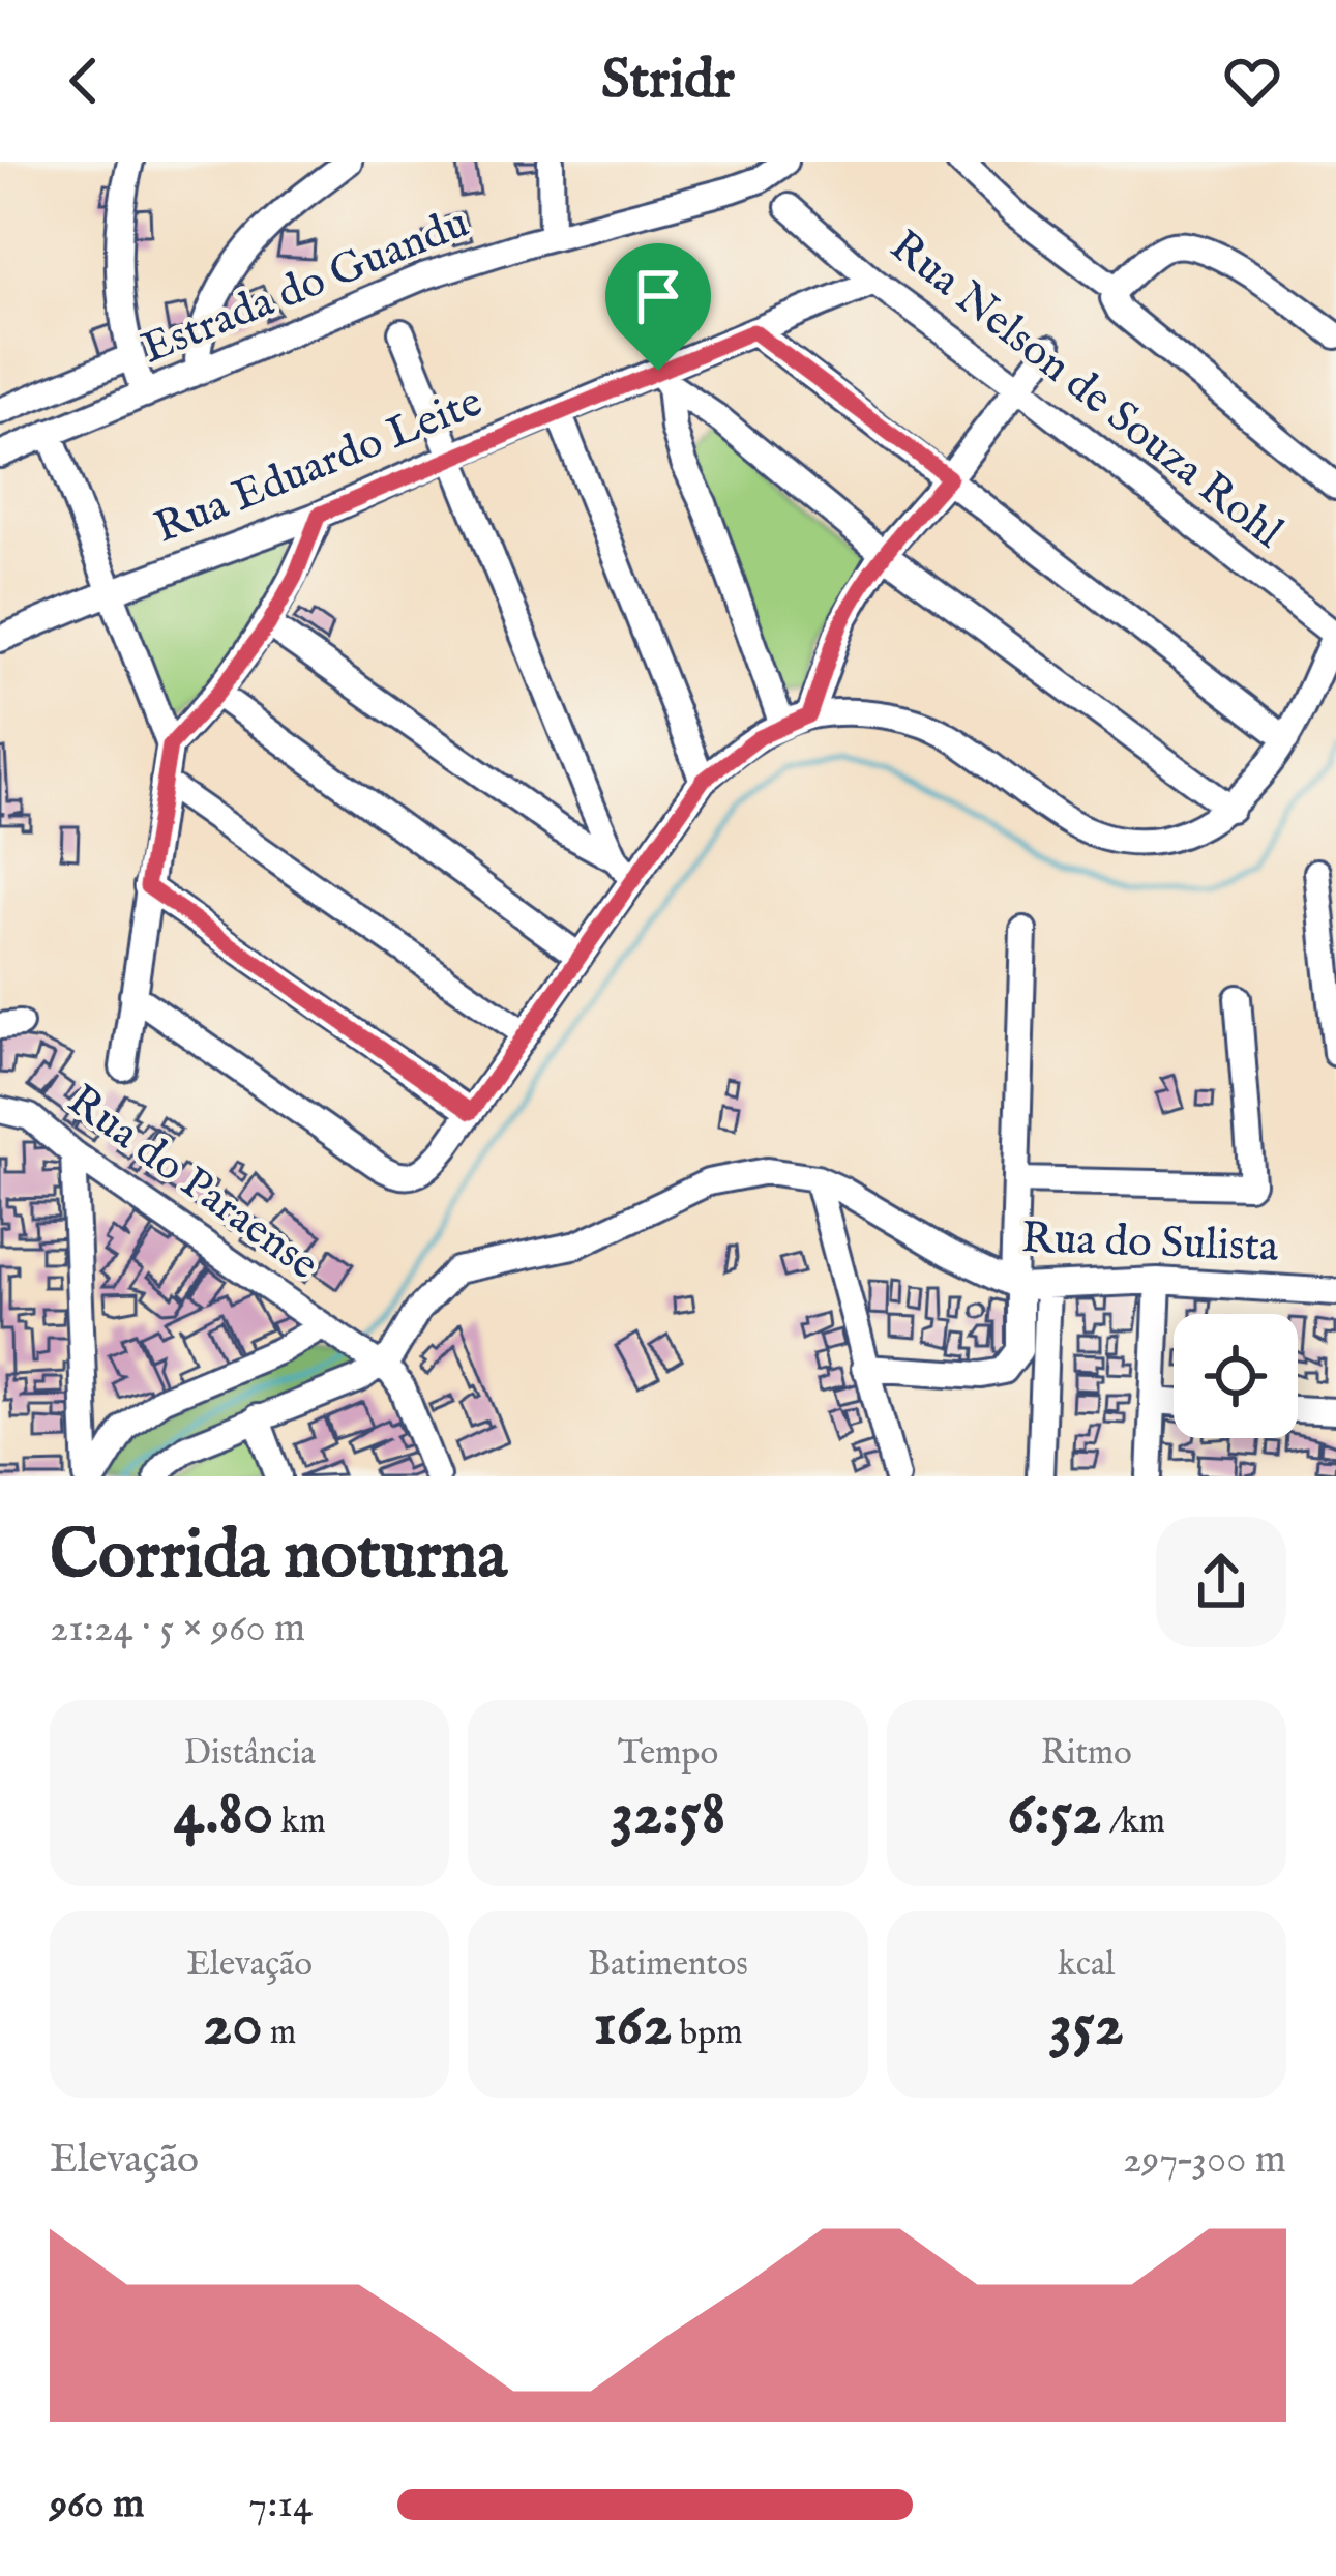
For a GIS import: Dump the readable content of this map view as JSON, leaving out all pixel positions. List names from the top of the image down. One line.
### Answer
{"streets":{"street":["Estrada do Guandu","Rua Nelson de Souza Rohl","Rua Eduardo Leite","Rua do Paraense","Rua do Sulista"]},"crossings":[["Rua Nelson de Souza Rohl","Rua Eduardo Leite"],["Rua do Paraense","Rua do Sulista"]],"page":{"header":"Stridr","heading":["Corrida noturna","21:24 · 5 × 960 m"],"stats":[["Distância","4.80 km"],["Tempo","32:58"],["Ritmo","6:52 /km"],["Elevação","20 m"],["Batimentos","162 bpm"],["kcal","352"]],"chart":["Elevação","297–300 m"],"list":[{"name":"960 m","note":"7:14"}]}}
